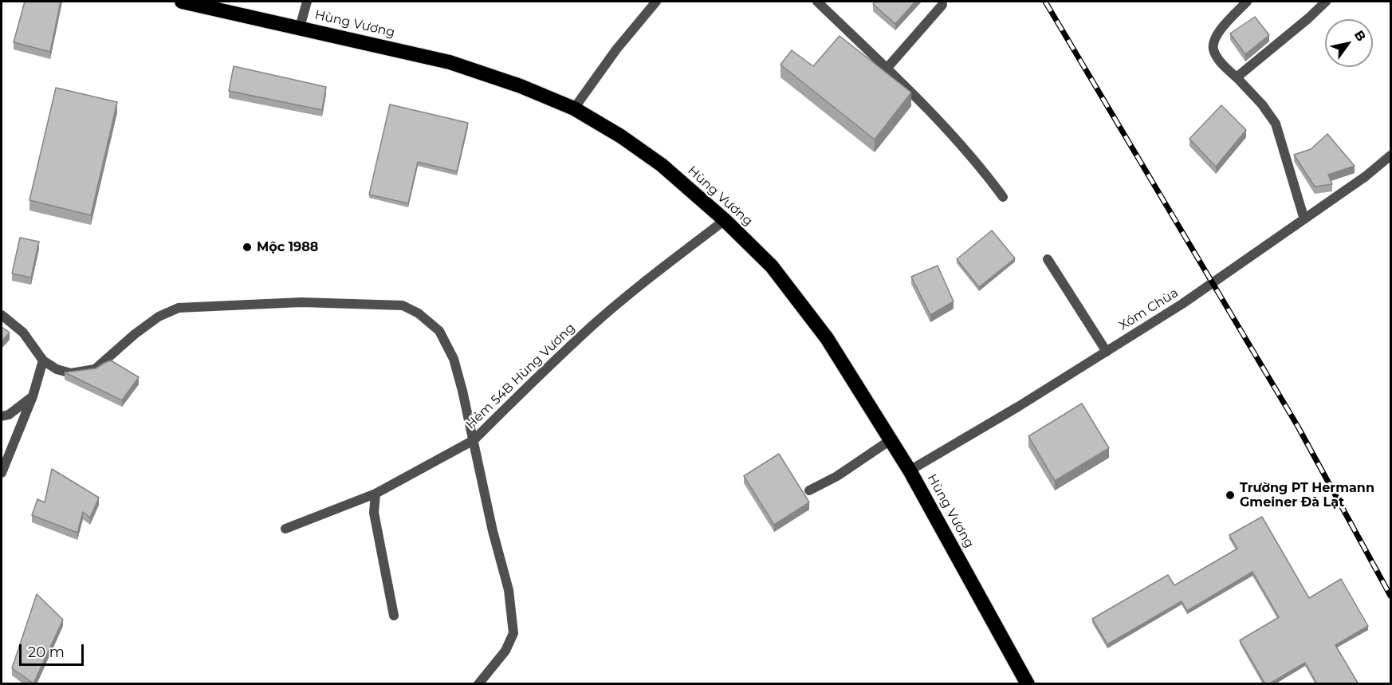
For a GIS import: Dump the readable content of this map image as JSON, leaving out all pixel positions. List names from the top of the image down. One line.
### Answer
{"streets":{"highway":["Hùng Vương"],"street":["Xóm Chùa","Hẻm 54B Hùng Vương"]},"crossings":[["Hùng Vương","Xóm Chùa"],["Hùng Vương","Hẻm 54B Hùng Vương"]],"places":["Mộc 1988","Trường PT Hermann Gmeiner Đà Lạt"],"scale_bar":"20 m","north":"top right"}
